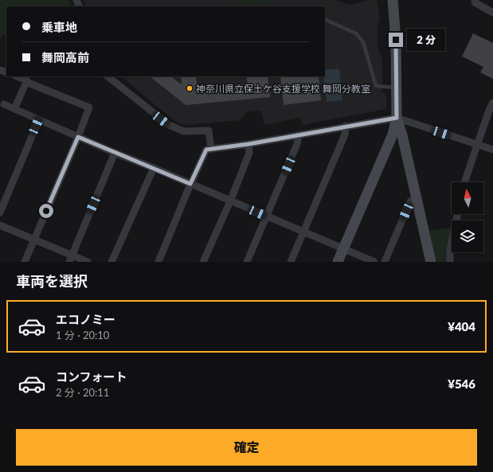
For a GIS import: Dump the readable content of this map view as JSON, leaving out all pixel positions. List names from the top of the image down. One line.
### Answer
{"places":["神奈川県立保土ケ谷支援学校 舞岡分教室"],"north":"top","page":{"banner":["乗車地","舞岡高前"],"bubble":"2 分","heading":"車両を選択","list":[{"name":"エコノミー","note":"1 分 · 20:10","value":"¥404"},{"name":"コンフォート","note":"2 分 · 20:11","value":"¥546"}],"buttons":"確定"}}
